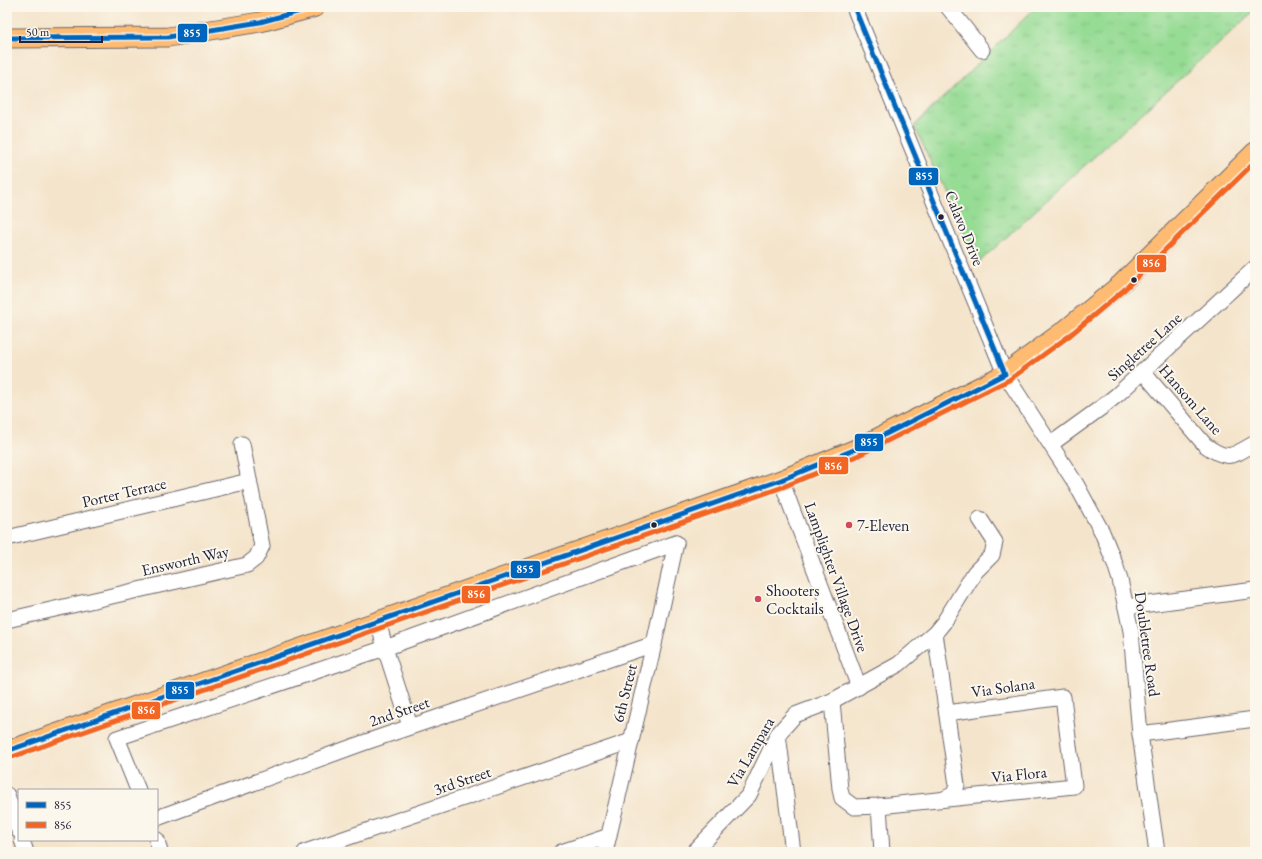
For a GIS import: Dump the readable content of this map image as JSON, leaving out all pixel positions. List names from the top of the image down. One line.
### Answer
{"streets":{"street":["Calavo Drive","Singletree Lane","Hansom Lane","Porter Terrace","Ensworth Way","Lamplighter Village Drive","Doubletree Road","Via Solana","6th Street","2nd Street","Via Lampara","Via Flora","3rd Street"]},"crossings":[["Calavo Drive","Doubletree Road"],["Singletree Lane","Hansom Lane"],["Singletree Lane","Doubletree Road"],["Porter Terrace","Ensworth Way"],["Lamplighter Village Drive","Via Lampara"],["Via Solana","Via Flora"],["6th Street","2nd Street"],["6th Street","3rd Street"]],"places":["7-Eleven","Shooters Cocktails"],"lines":["transit line 855","transit line 856"],"legend":["855","856"],"scale_bar":"50 m"}
